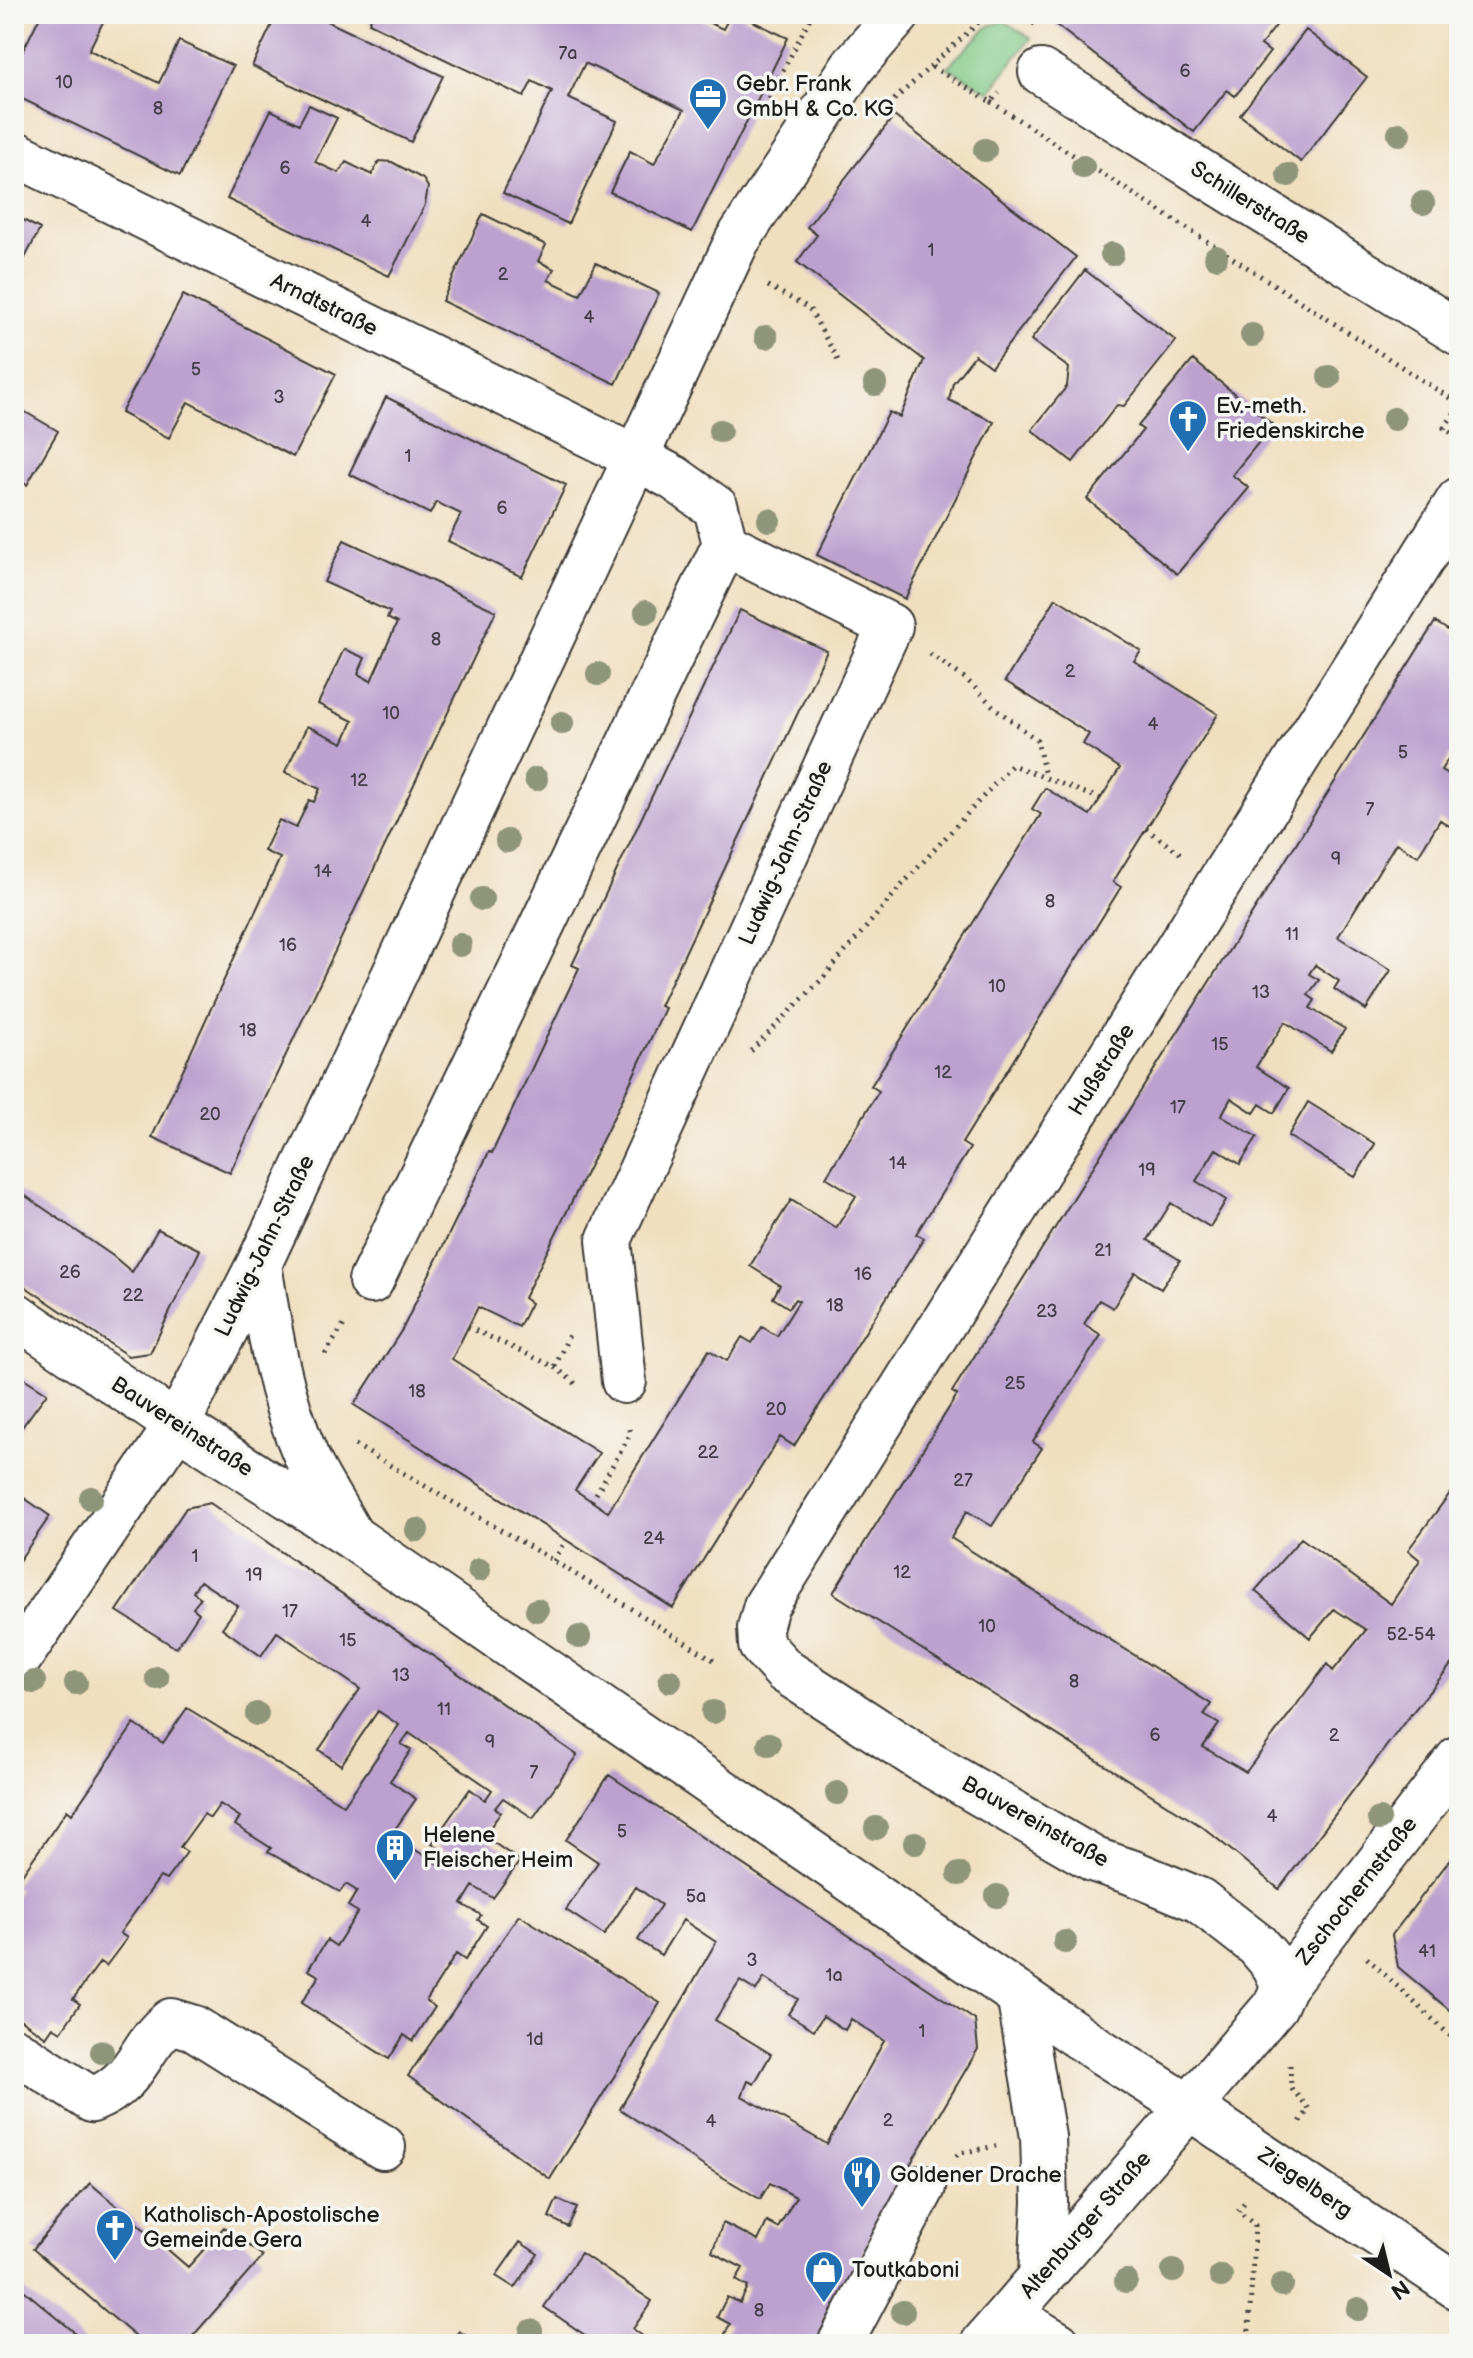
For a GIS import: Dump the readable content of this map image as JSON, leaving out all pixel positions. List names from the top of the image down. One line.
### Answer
{"streets":{"street":["Schillerstraße","Arndtstraße","Ludwig-Jahn-Straße","Hußstraße","Bauvereinstraße","Zschochernstraße","Ziegelberg","Altenburger Straße"]},"crossings":[["Arndtstraße","Ludwig-Jahn-Straße"],["Ludwig-Jahn-Straße","Bauvereinstraße"],["Hußstraße","Bauvereinstraße"],["Bauvereinstraße","Zschochernstraße"],["Bauvereinstraße","Ziegelberg"],["Bauvereinstraße","Altenburger Straße"],["Ziegelberg","Altenburger Straße"]],"places":{"office":["Gebr. Frank GmbH & Co. KG"],"church":["Ev.-meth. Friedenskirche","Katholisch-Apostolische Gemeinde Gera"],"building":["Helene Fleischer Heim"],"restaurant":["Goldener Drache"],"shop":["Toutkaboni"]},"house_numbers":["7a","6","10","8","6","4","1","2","4","5","3","1","6","8","2","10","4","5","12","7","9","14","8","11","16","10","13","18","15","12","17","20","14","19","21","26","16","22","18","23","25","18","20","22","27","24","1","12","19","17","10","52-54","15","13","8","11","6","2","9","7","4","5","5a","41","3","1a","1","1d","2","4","8"],"north":"bottom right"}
